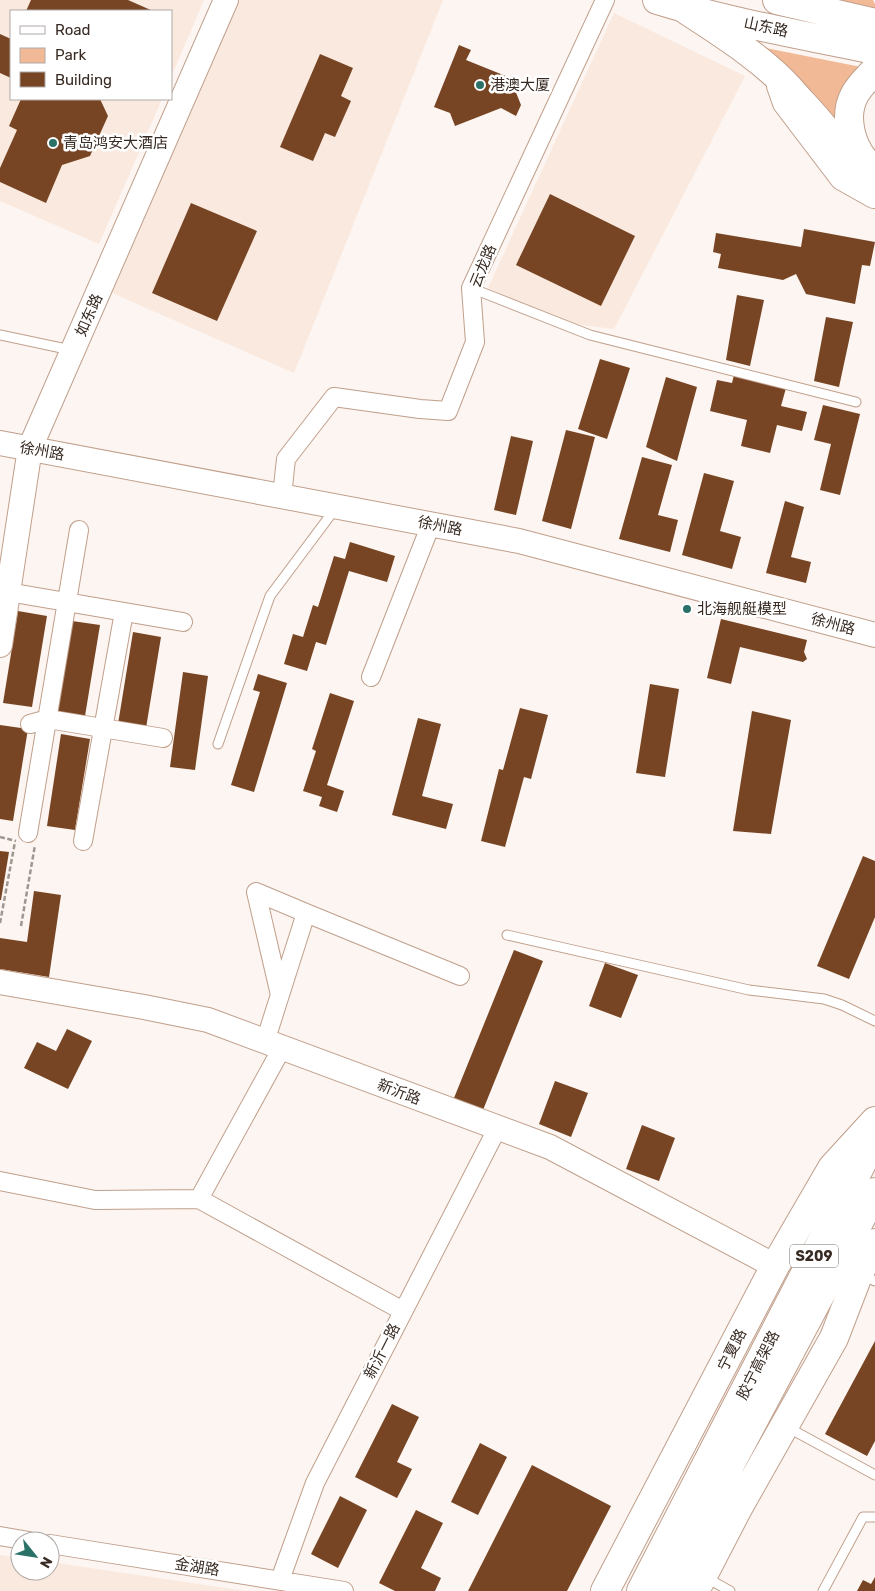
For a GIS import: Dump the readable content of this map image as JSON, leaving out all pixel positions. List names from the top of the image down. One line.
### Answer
{"streets":{"main road":["山东路","S209","宁夏路","胶宁高架路"],"street":["云龙路","如东路","徐州路","新沂路","新沂一路","金湖路"]},"crossings":[["云龙路","徐州路"],["如东路","徐州路"],["新沂路","宁夏路"],["新沂路","新沂一路"],["新沂一路","金湖路"]],"places":["港澳大厦","青岛鸿安大酒店","北海舰艇模型"],"legend":["Road","Park","Building"],"north":"bottom right"}
